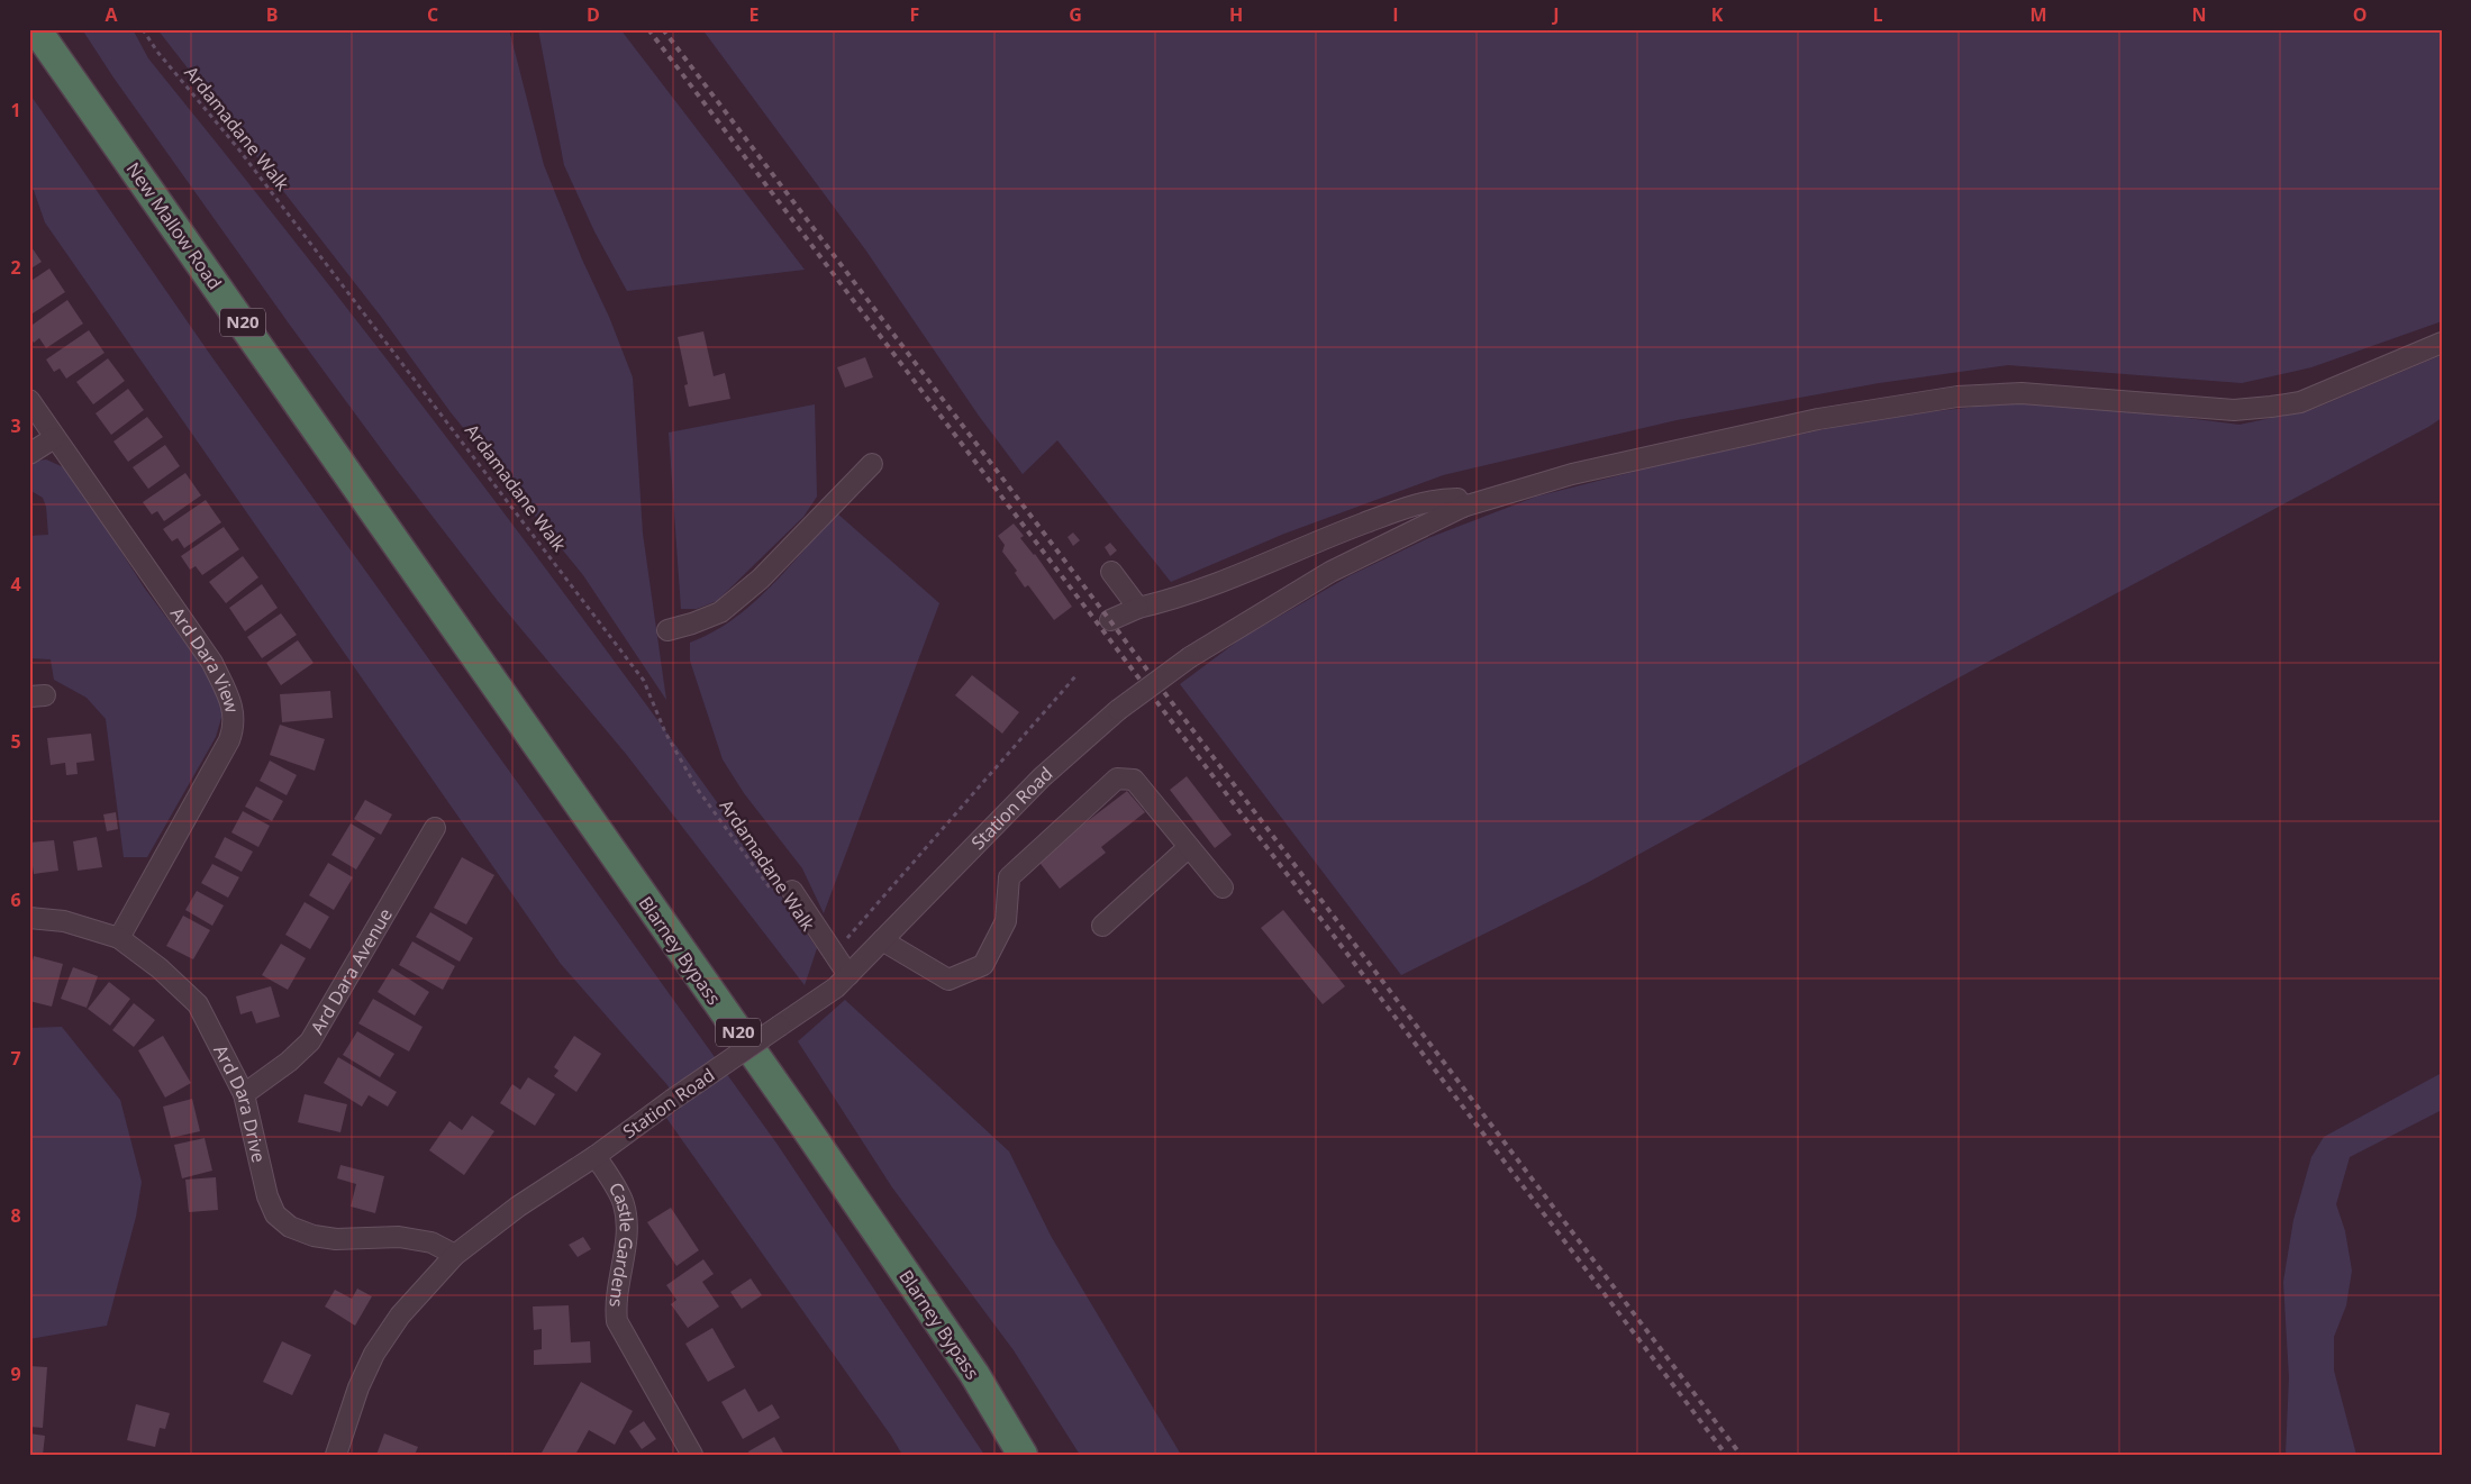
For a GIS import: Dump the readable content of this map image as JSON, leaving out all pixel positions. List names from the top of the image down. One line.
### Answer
{"streets":{"highway":["New Mallow Road","N20","Blarney Bypass"],"street":["Ard Dara View","Station Road","Ard Dara Avenue","Ard Dara Drive","Castle Gardens"],"path":["Ardamadane Walk"]},"crossings":[["New Mallow Road","Blarney Bypass"],["Ard Dara View","Ard Dara Drive"],["Station Road","Ard Dara Drive"],["Station Road","Castle Gardens"],["Ard Dara Avenue","Ard Dara Drive"]],"grid":{"columns":["A","B","C","D","E","F","G","H","I","J","K","L","M","N","O"],"rows":["1","2","3","4","5","6","7","8","9"]}}
